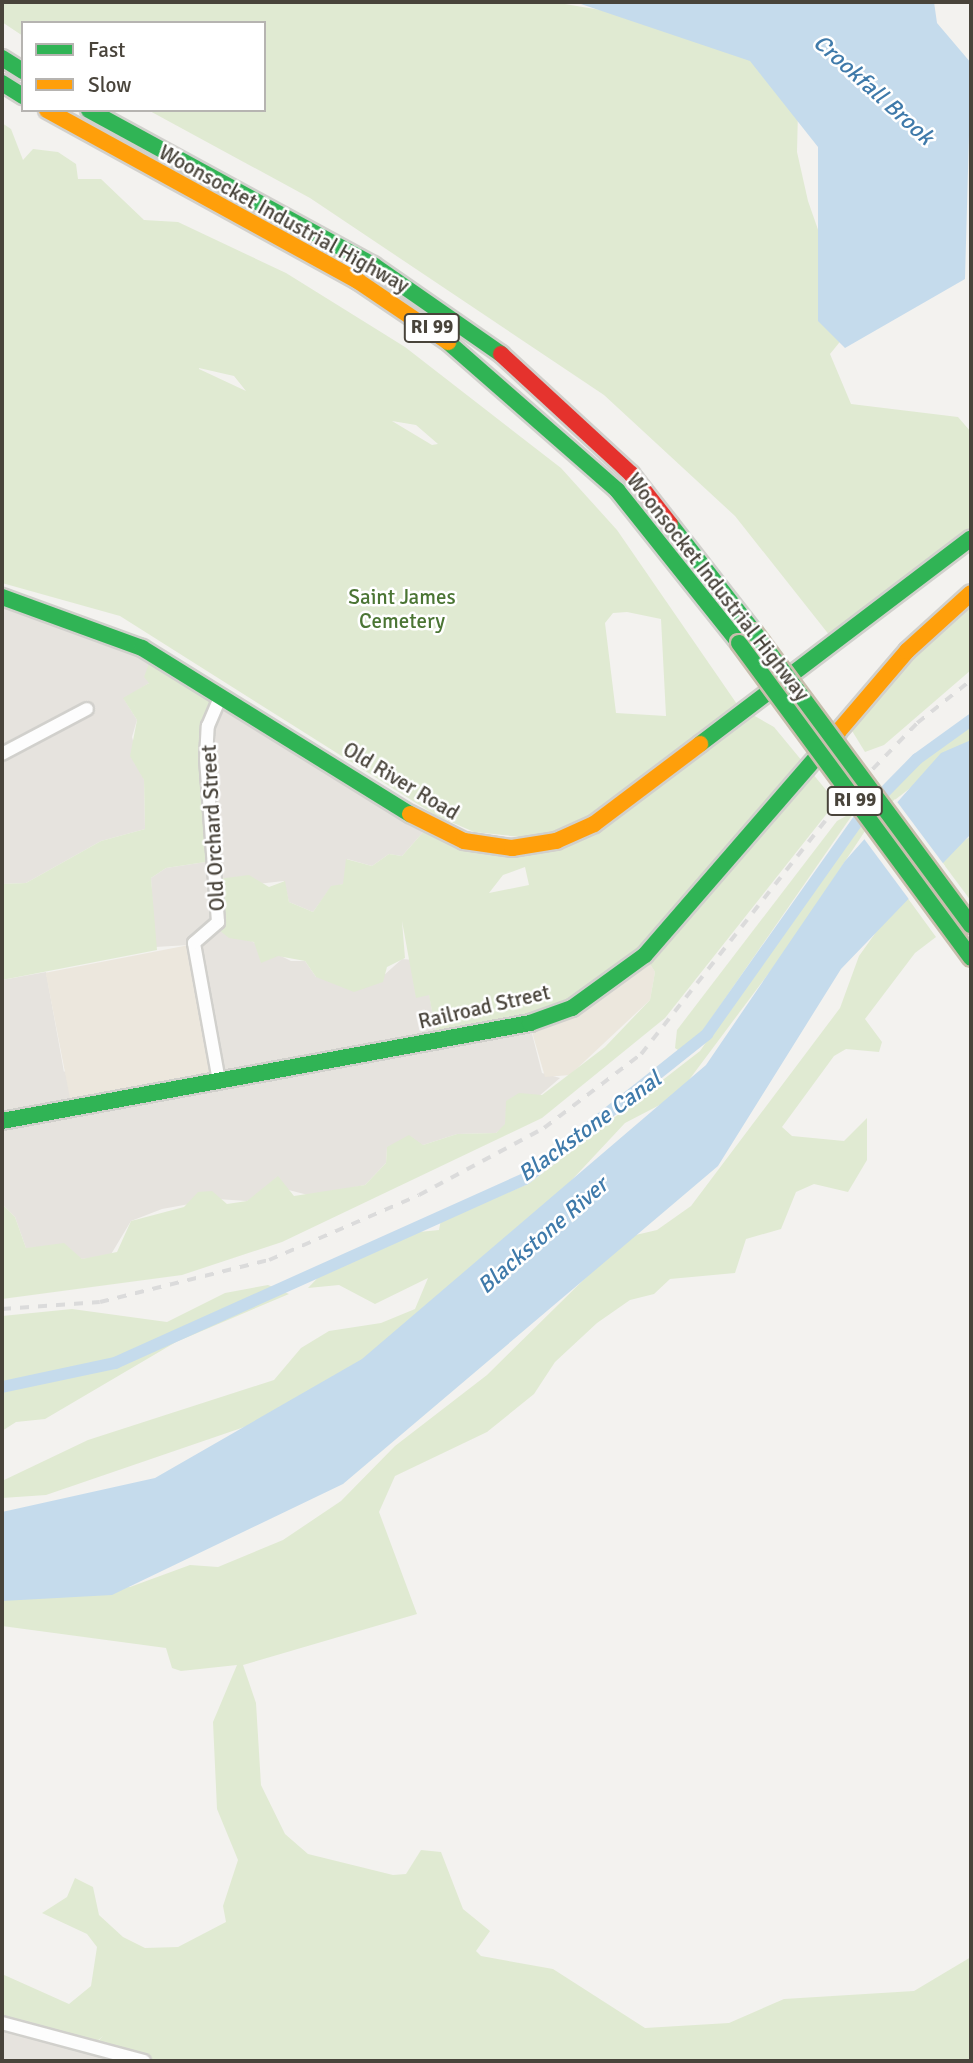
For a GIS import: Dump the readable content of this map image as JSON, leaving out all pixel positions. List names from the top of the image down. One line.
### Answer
{"streets":{"main road":["Woonsocket Industrial Highway","RI 99","Old River Road","Railroad Street"],"street":["Old Orchard Street"]},"crossings":[["Old River Road","Old Orchard Street"],["Old Orchard Street","Railroad Street"]],"water":["Crookfall Brook","Blackstone Canal","Blackstone River"],"parks":["Saint James Cemetery"],"legend":["Fast","Slow"]}
